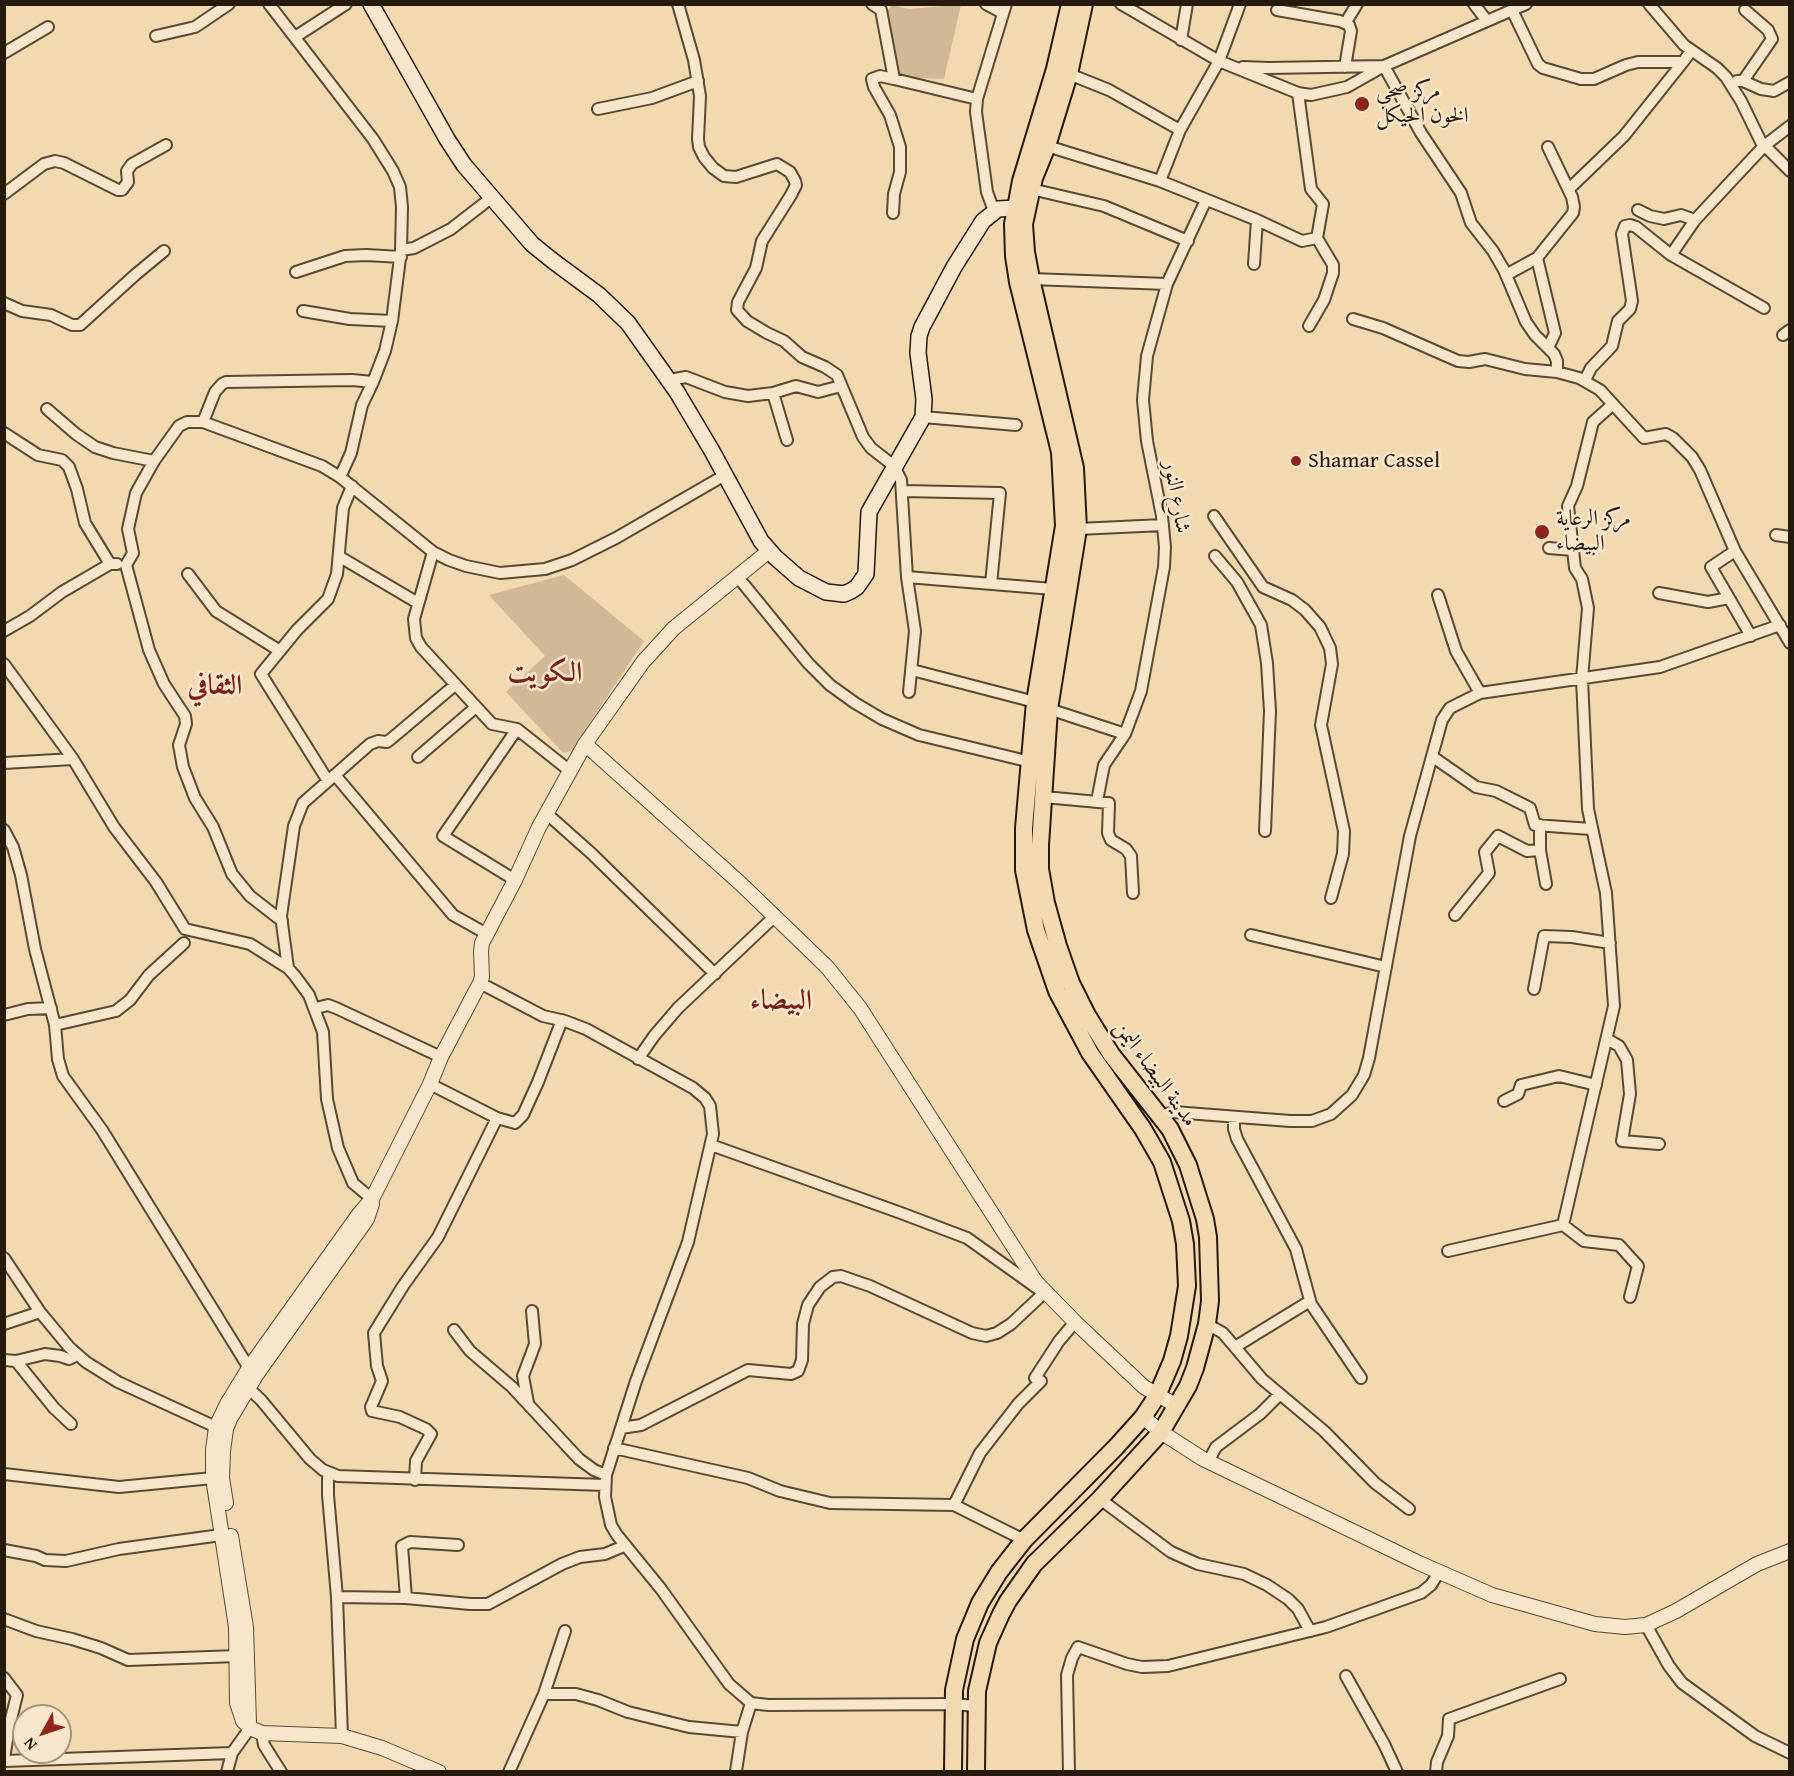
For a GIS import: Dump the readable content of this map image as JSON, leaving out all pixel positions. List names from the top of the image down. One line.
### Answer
{"streets":{"main road":["مدينة البيضاء اليمن"],"street":["شارع النور"]},"districts":["الكويت","الثقافي","البيضاء"],"places":["مركز صحي الخون الحيكل","Shamar Cassel","مركز الرعاية البيضاء"],"north":"bottom left"}
